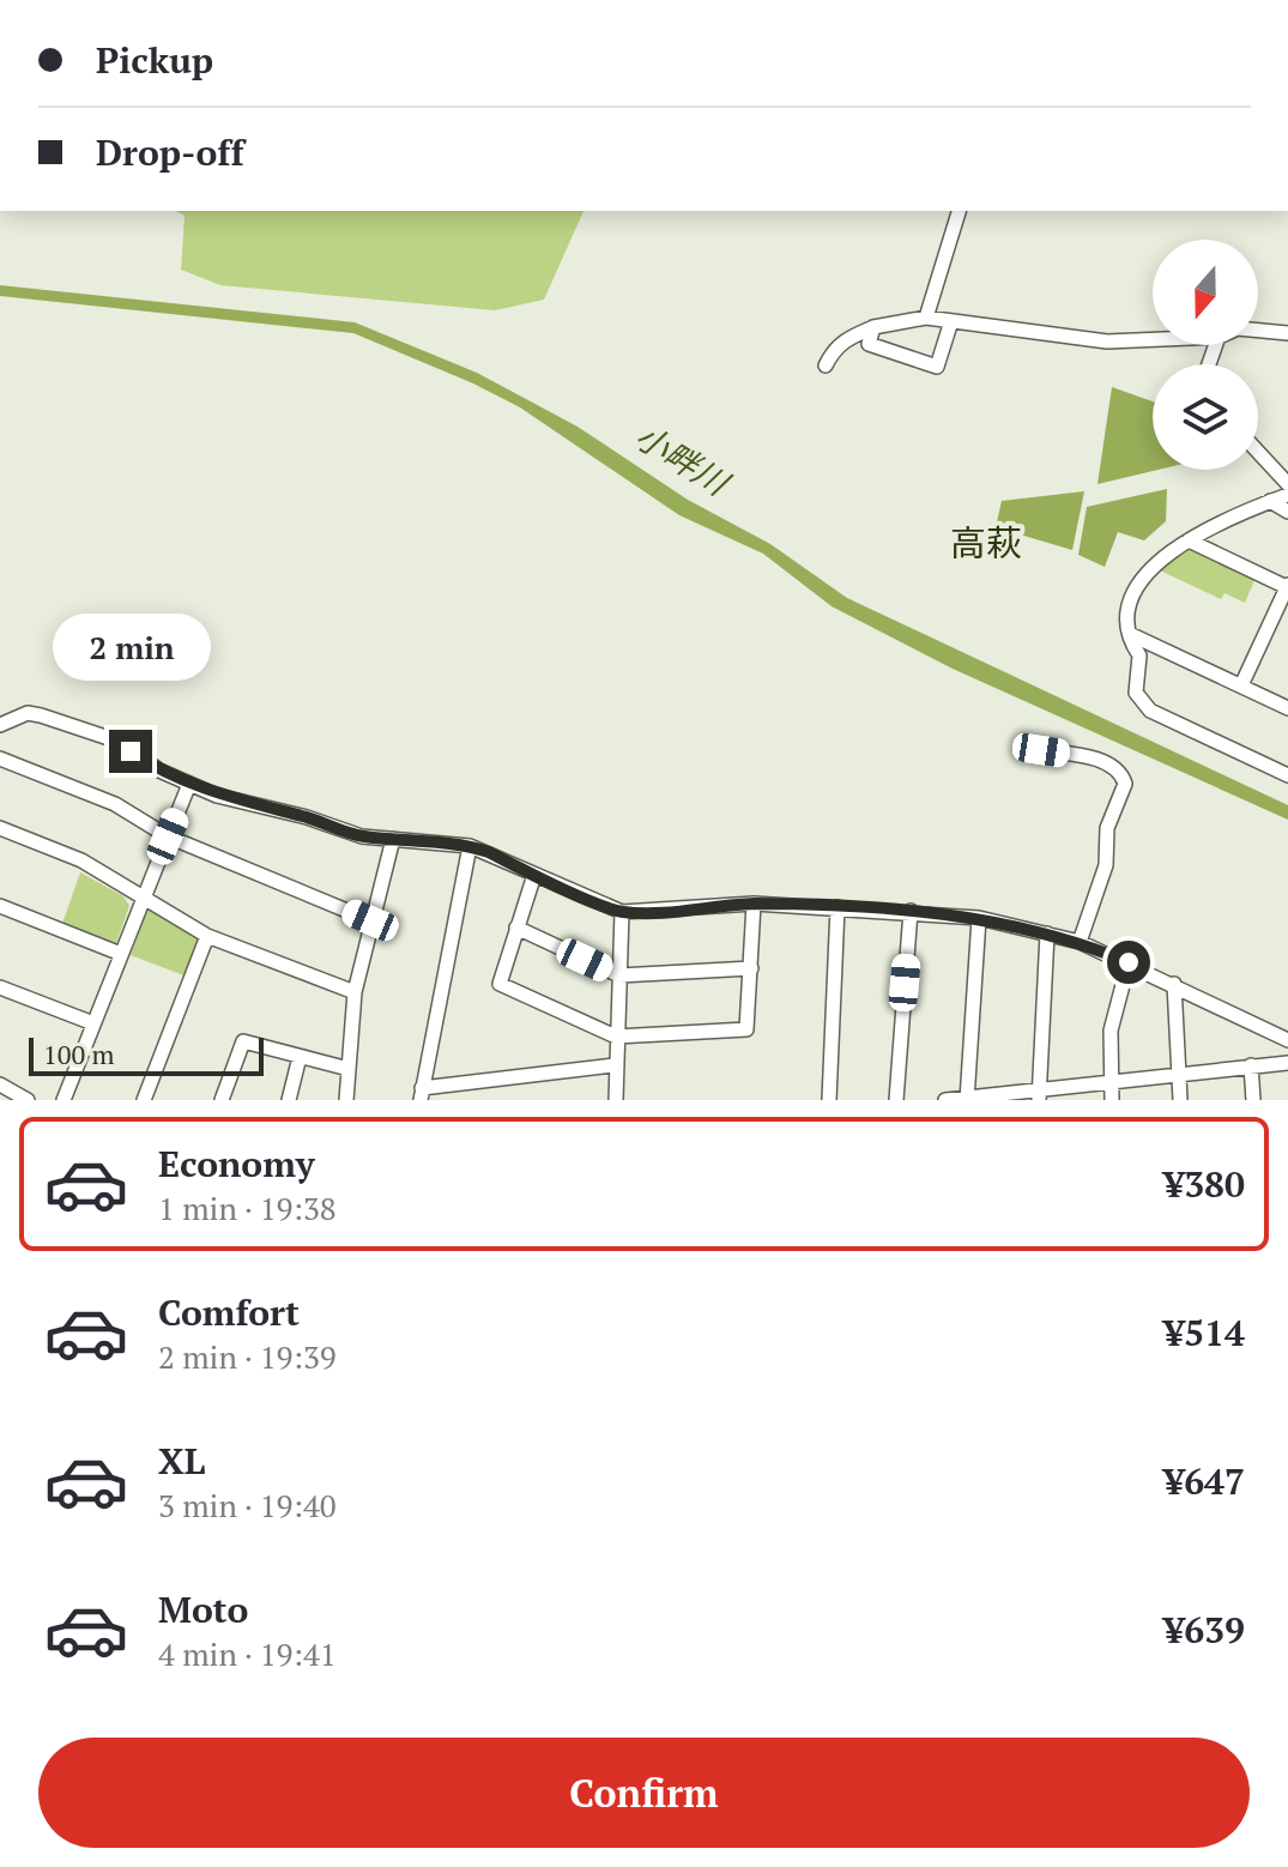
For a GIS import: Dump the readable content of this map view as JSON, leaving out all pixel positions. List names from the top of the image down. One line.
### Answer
{"districts":["高萩"],"water":["小畔川"],"scale_bar":"100 m","north":"bottom","page":{"banner":["Pickup","Drop-off"],"bubble":"2 min","scale":"100 m","list":[{"name":"Economy","note":"1 min · 19:38","value":"¥380"},{"name":"Comfort","note":"2 min · 19:39","value":"¥514"},{"name":"XL","note":"3 min · 19:40","value":"¥647"},{"name":"Moto","note":"4 min · 19:41","value":"¥639"}],"buttons":"Confirm"}}
